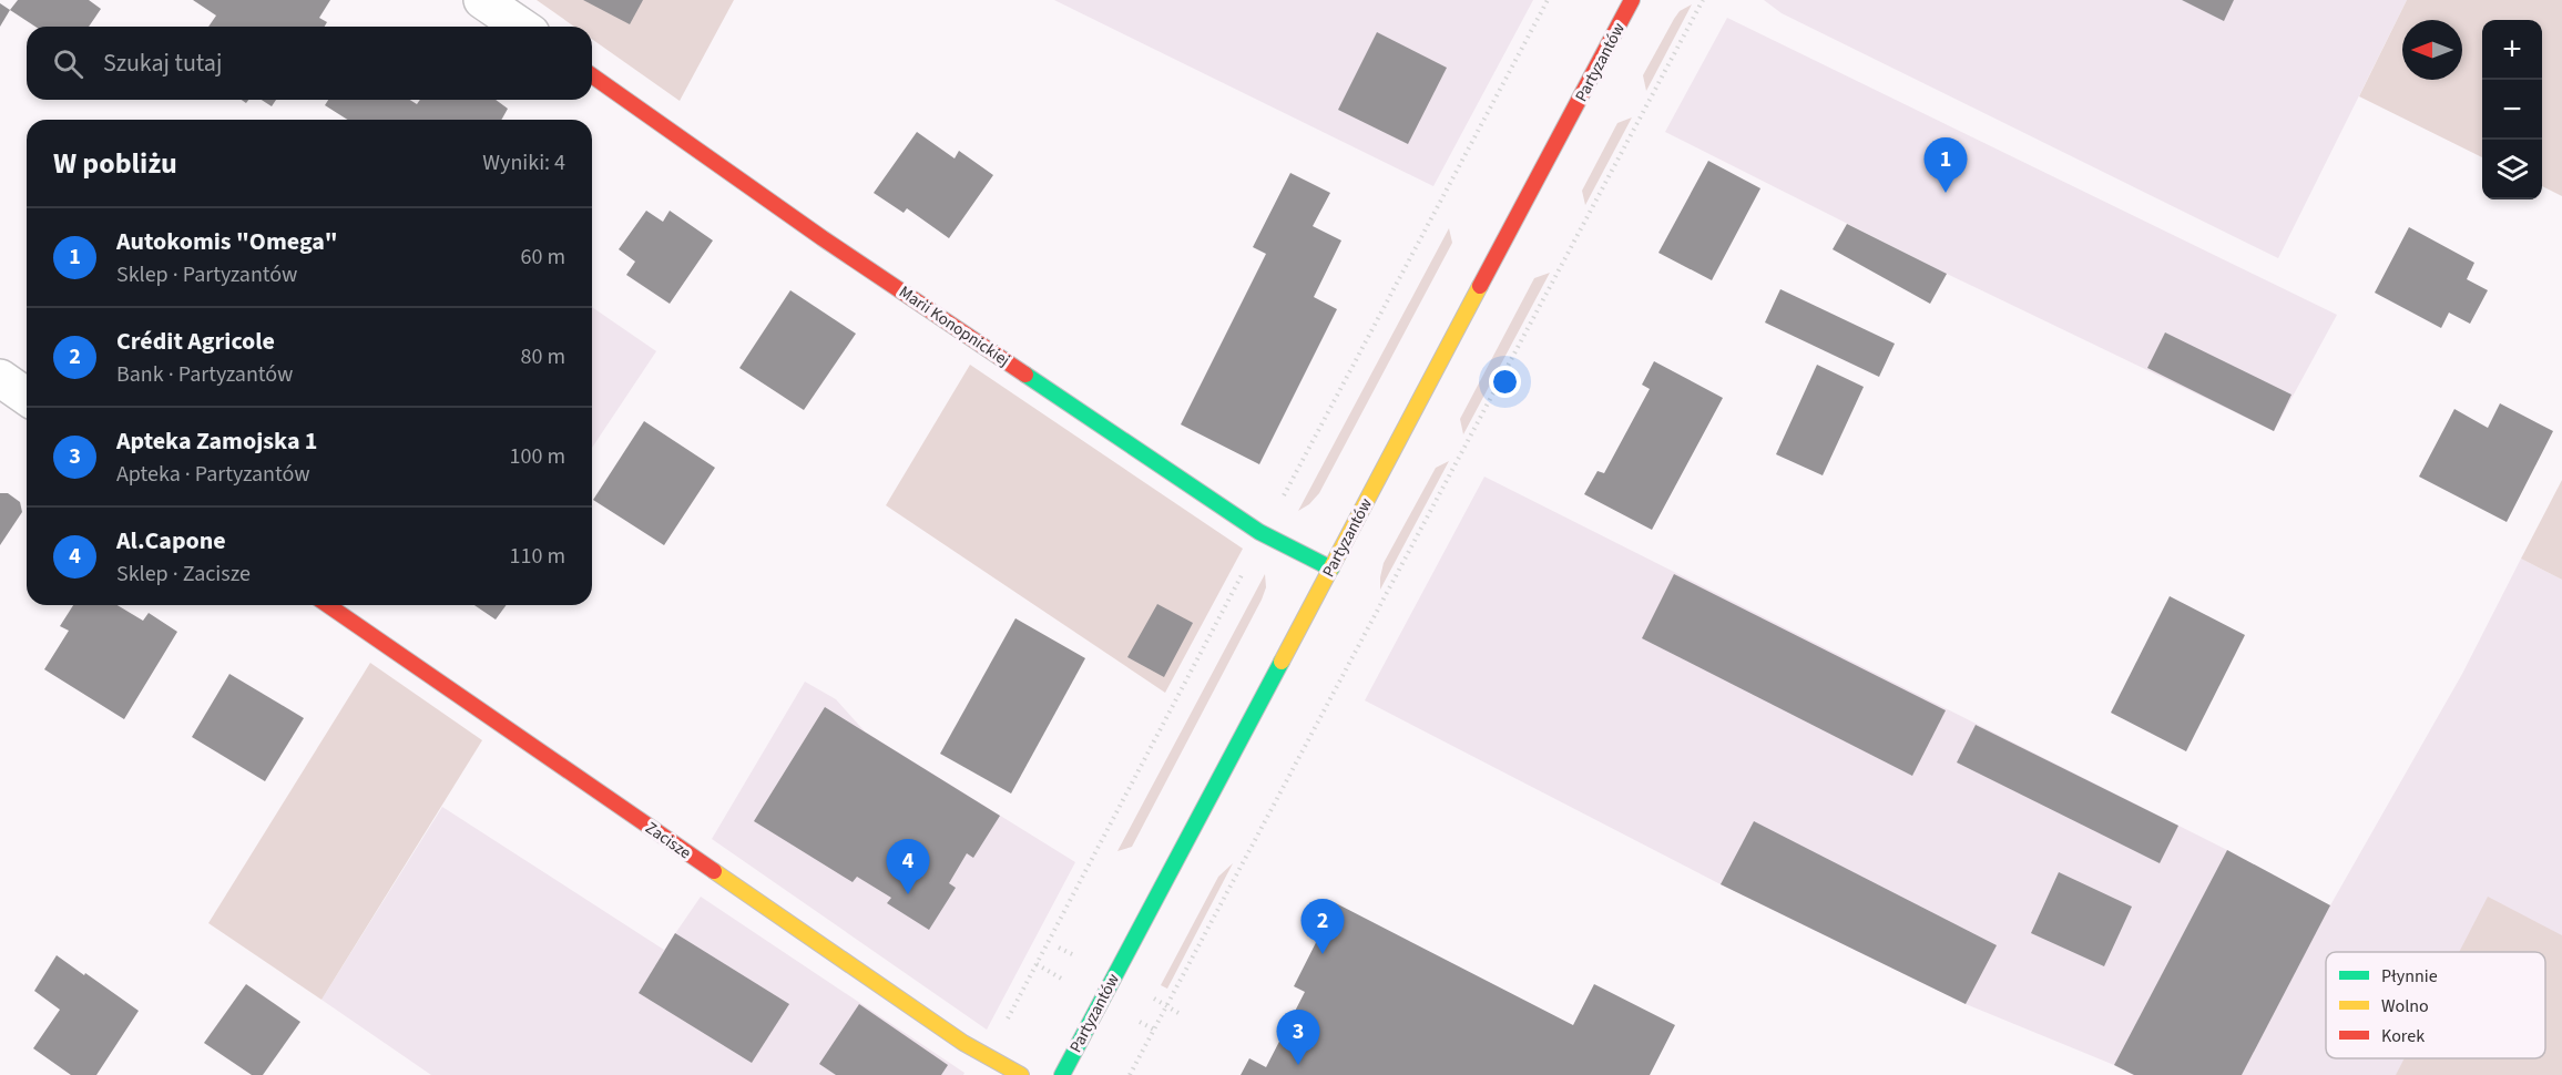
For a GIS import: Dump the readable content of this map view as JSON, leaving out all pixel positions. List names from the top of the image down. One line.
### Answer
{"streets":{"street":["Partyzantów","Marii Konopnickiej","Zacisze"]},"crossings":[["Partyzantów","Marii Konopnickiej"]],"legend":["Płynnie","Wolno","Korek"],"north":"left","page":{"map_buttons":["+","−"],"search":"Szukaj tutaj","heading":["W pobliżu","Wyniki: 4"],"pins":["1","4","2","3"],"list":[{"mark":"1","name":"Autokomis \"Omega\"","note":"Sklep · Partyzantów","value":"60 m"},{"mark":"2","name":"Crédit Agricole","note":"Bank · Partyzantów","value":"80 m"},{"mark":"3","name":"Apteka Zamojska 1","note":"Apteka · Partyzantów","value":"100 m"},{"mark":"4","name":"Al.Capone","note":"Sklep · Zacisze","value":"110 m"}]}}
